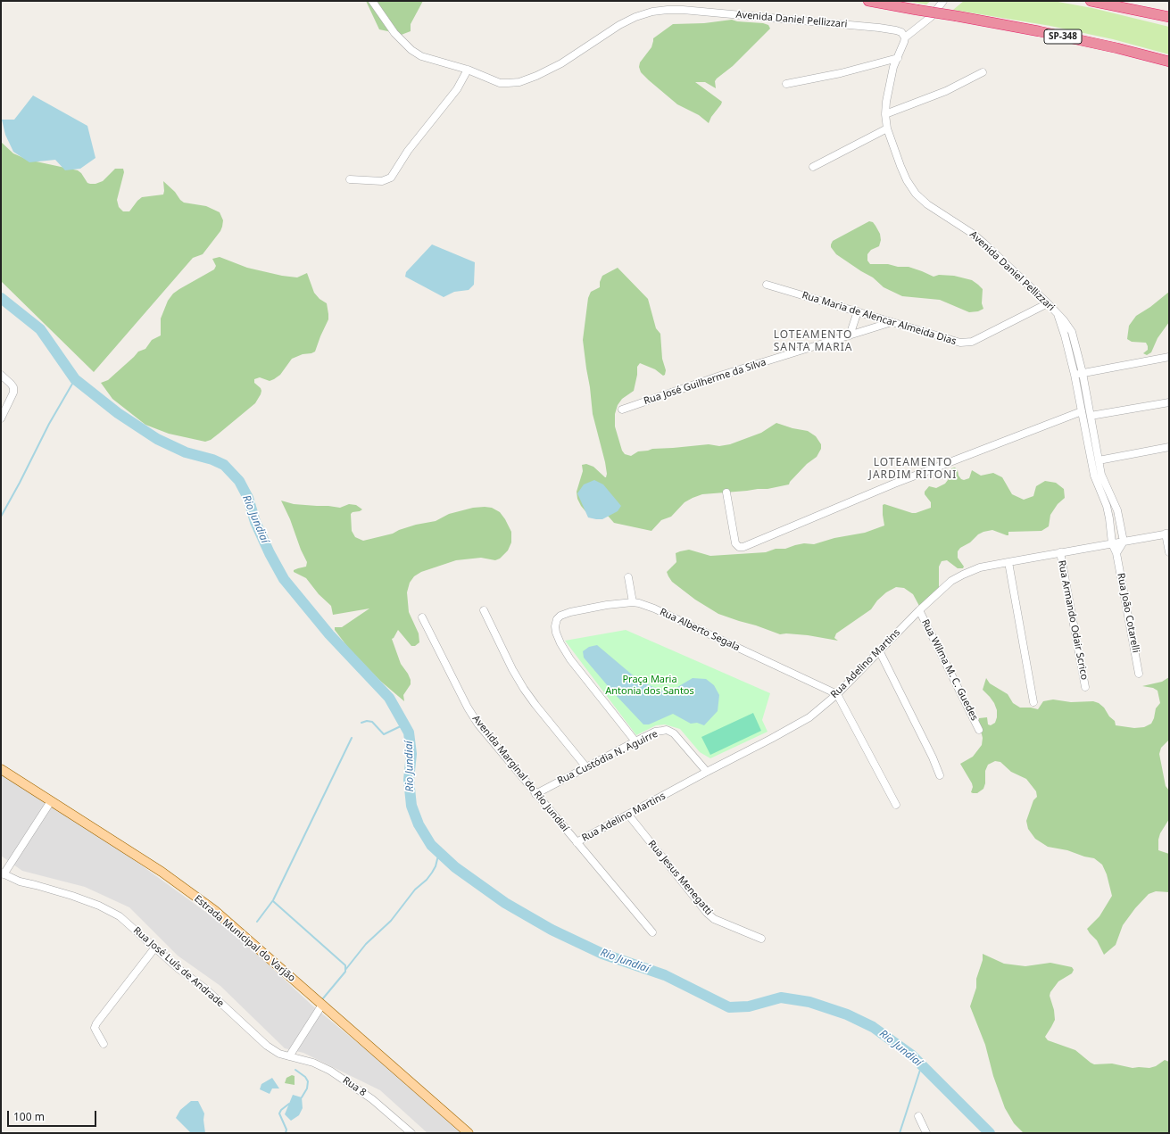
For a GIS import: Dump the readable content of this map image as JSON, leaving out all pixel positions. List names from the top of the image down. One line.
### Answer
{"streets":{"highway":["SP-348"],"main road":["Estrada Municipal do Varjão"],"street":["Avenida Daniel Pellizzari","Rua Maria de Alencar Almeida Dias","Rua José Guilherme da Silva","Rua João Cotarelli","Rua Armando Odair Scrico","Rua Alberto Segala","Rua Adelino Martins","Rua Wilma M. C. Guedes","Rua Custódia N. Aguirre","Avenida Marginal do Rio Jundiaí","Rua Jesus Menegatti","Rua José Luís de Andrade","Rua 8"]},"crossings":[["Avenida Daniel Pellizzari","Rua Maria de Alencar Almeida Dias"],["Avenida Daniel Pellizzari","Rua João Cotarelli"],["Avenida Daniel Pellizzari","Rua Adelino Martins"],["Rua Maria de Alencar Almeida Dias","Rua José Guilherme da Silva"],["Rua João Cotarelli","Rua Adelino Martins"],["Rua Armando Odair Scrico","Rua Adelino Martins"],["Rua Alberto Segala","Rua Adelino Martins"],["Rua Alberto Segala","Rua Custódia N. Aguirre"],["Rua Adelino Martins","Rua Wilma M. C. Guedes"],["Rua Adelino Martins","Rua Custódia N. Aguirre"],["Rua Adelino Martins","Avenida Marginal do Rio Jundiaí"],["Rua Adelino Martins","Rua Jesus Menegatti"],["Rua Custódia N. Aguirre","Avenida Marginal do Rio Jundiaí"],["Rua José Luís de Andrade","Rua 8"]],"districts":["LOTEAMENTO SANTA MARIA","LOTEAMENTO JARDIM RITONI"],"water":["Rio Jundiaí"],"parks":["Praça Maria Antonia dos Santos"],"scale_bar":"100 m"}
